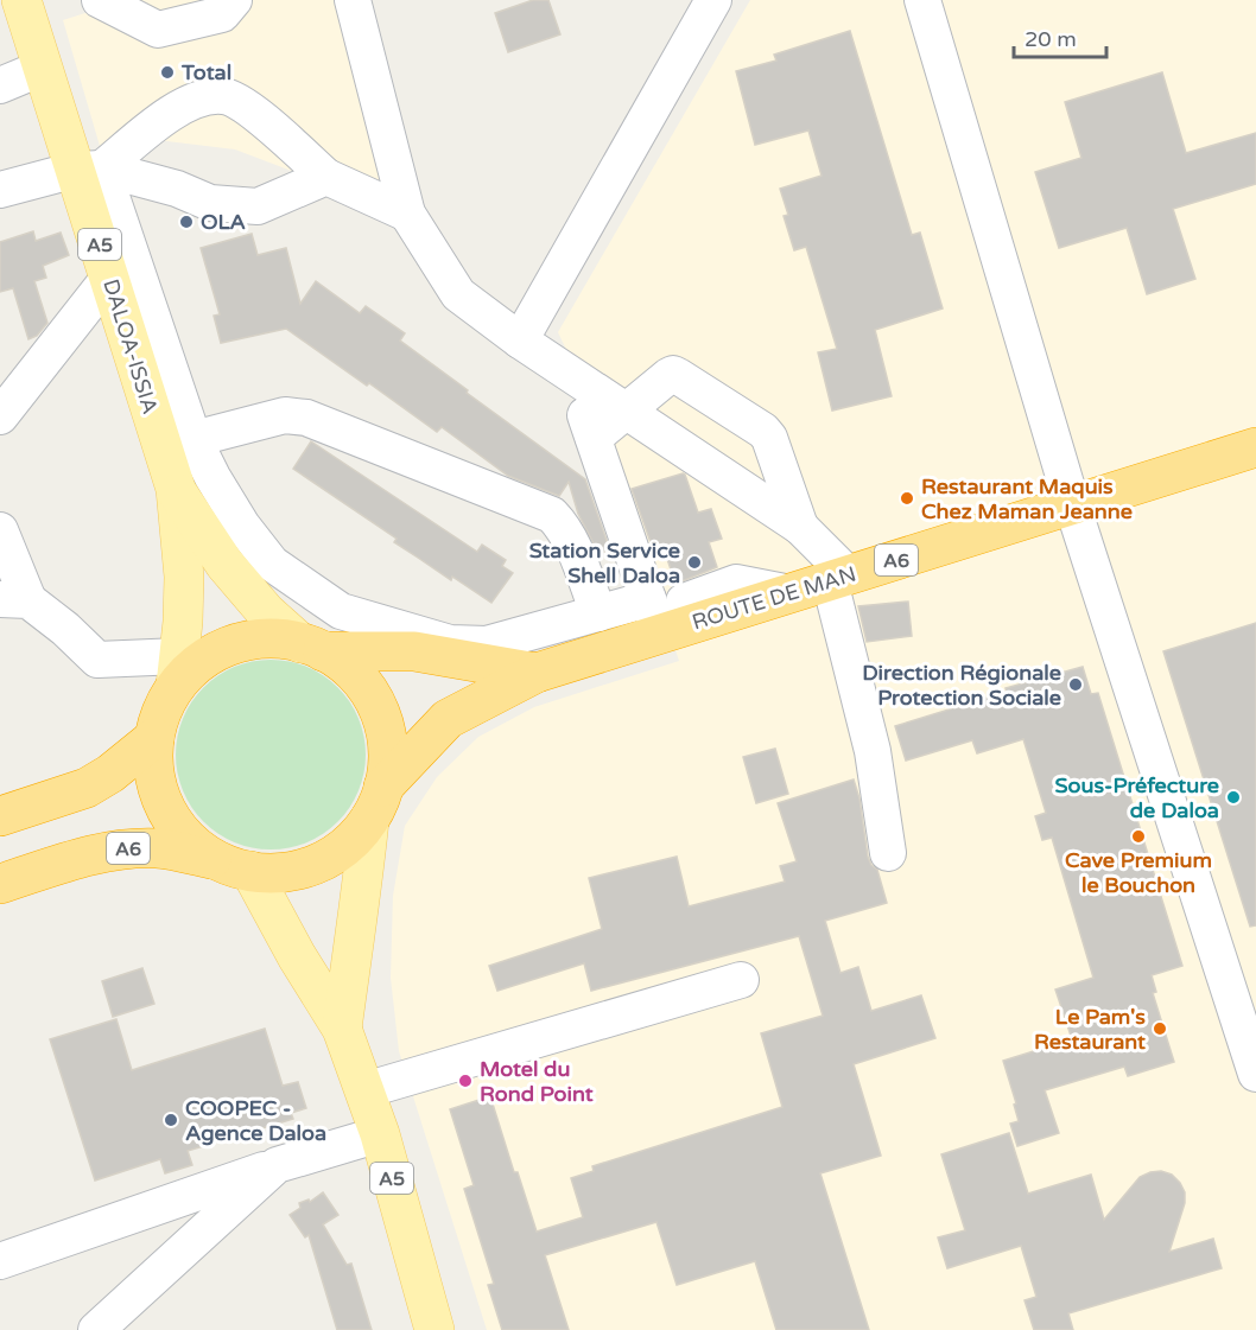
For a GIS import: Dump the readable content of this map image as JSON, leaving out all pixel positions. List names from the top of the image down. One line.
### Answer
{"streets":{"highway":["A6","ROUTE DE MAN"],"main road":["A5","DALOA-ISSIA"]},"crossings":[["A5","DALOA-ISSIA"],["A5","A6"],["A6","ROUTE DE MAN"]],"places":["Total","OLA","Restaurant Maquis Chez Maman Jeanne","Station Service Shell Daloa","Direction Régionale Protection Sociale","Sous-Préfecture de Daloa","Cave Premium le Bouchon","Le Pam's Restaurant","Motel du Rond Point","COOPEC - Agence Daloa"],"scale_bar":"20 m"}
